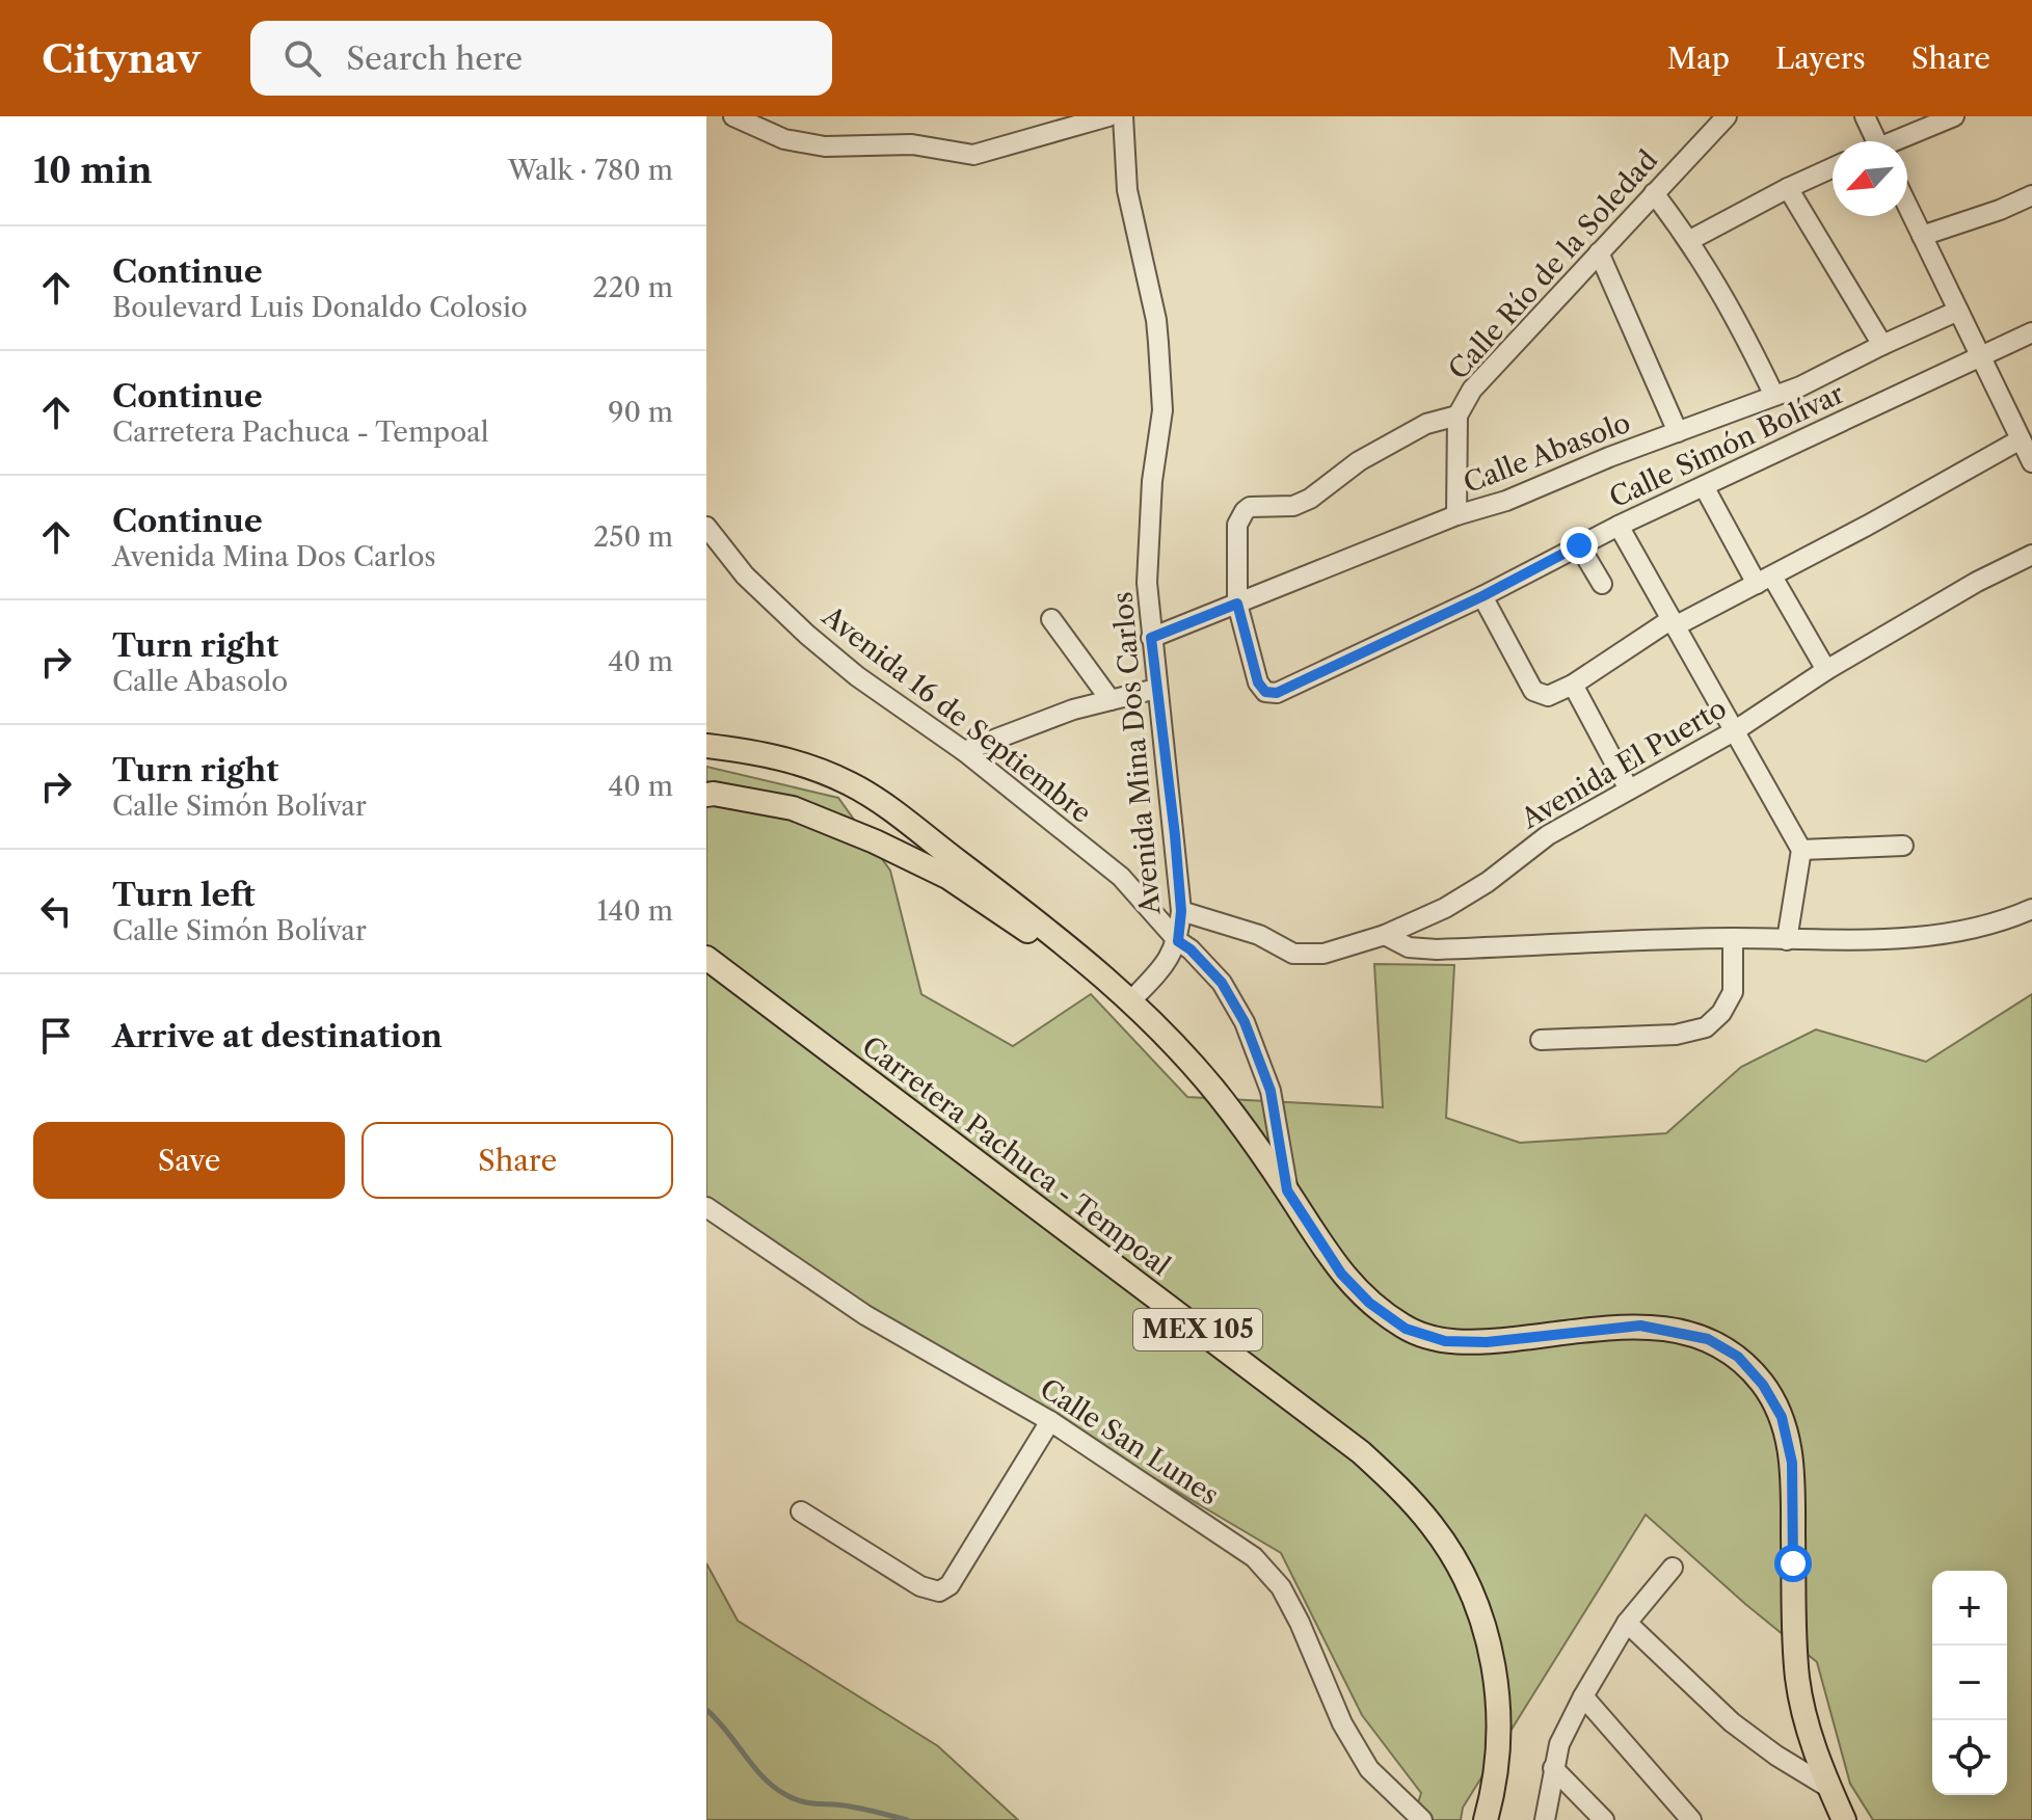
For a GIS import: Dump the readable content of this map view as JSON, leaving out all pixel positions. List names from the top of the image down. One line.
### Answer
{"streets":{"main road":["Carretera Pachuca - Tempoal","MEX 105"],"street":["Calle Río de la Soledad","Calle Simón Bolívar","Calle Abasolo","Avenida 16 de Septiembre","Avenida Mina Dos Carlos","Avenida El Puerto","Calle San Lunes"]},"crossings":[["Calle Simón Bolívar","Calle Abasolo"],["Calle Abasolo","Avenida Mina Dos Carlos"],["Avenida 16 de Septiembre","Avenida Mina Dos Carlos"],["Avenida Mina Dos Carlos","Avenida El Puerto"]],"north":"bottom left","page":{"header":"Citynav","search":"Search here","nav":["Map","Layers","Share"],"heading":["10 min","Walk · 780 m"],"list":[["Continue","Boulevard Luis Donaldo Colosio","220 m"],["Continue","Carretera Pachuca - Tempoal","90 m"],["Continue","Avenida Mina Dos Carlos","250 m"],["Turn right","Calle Abasolo","40 m"],["Turn right","Calle Simón Bolívar","40 m"],["Turn left","Calle Simón Bolívar","140 m"],"Arrive at destination"],"buttons":["Save","Share"],"map_buttons":["+","−"]}}
